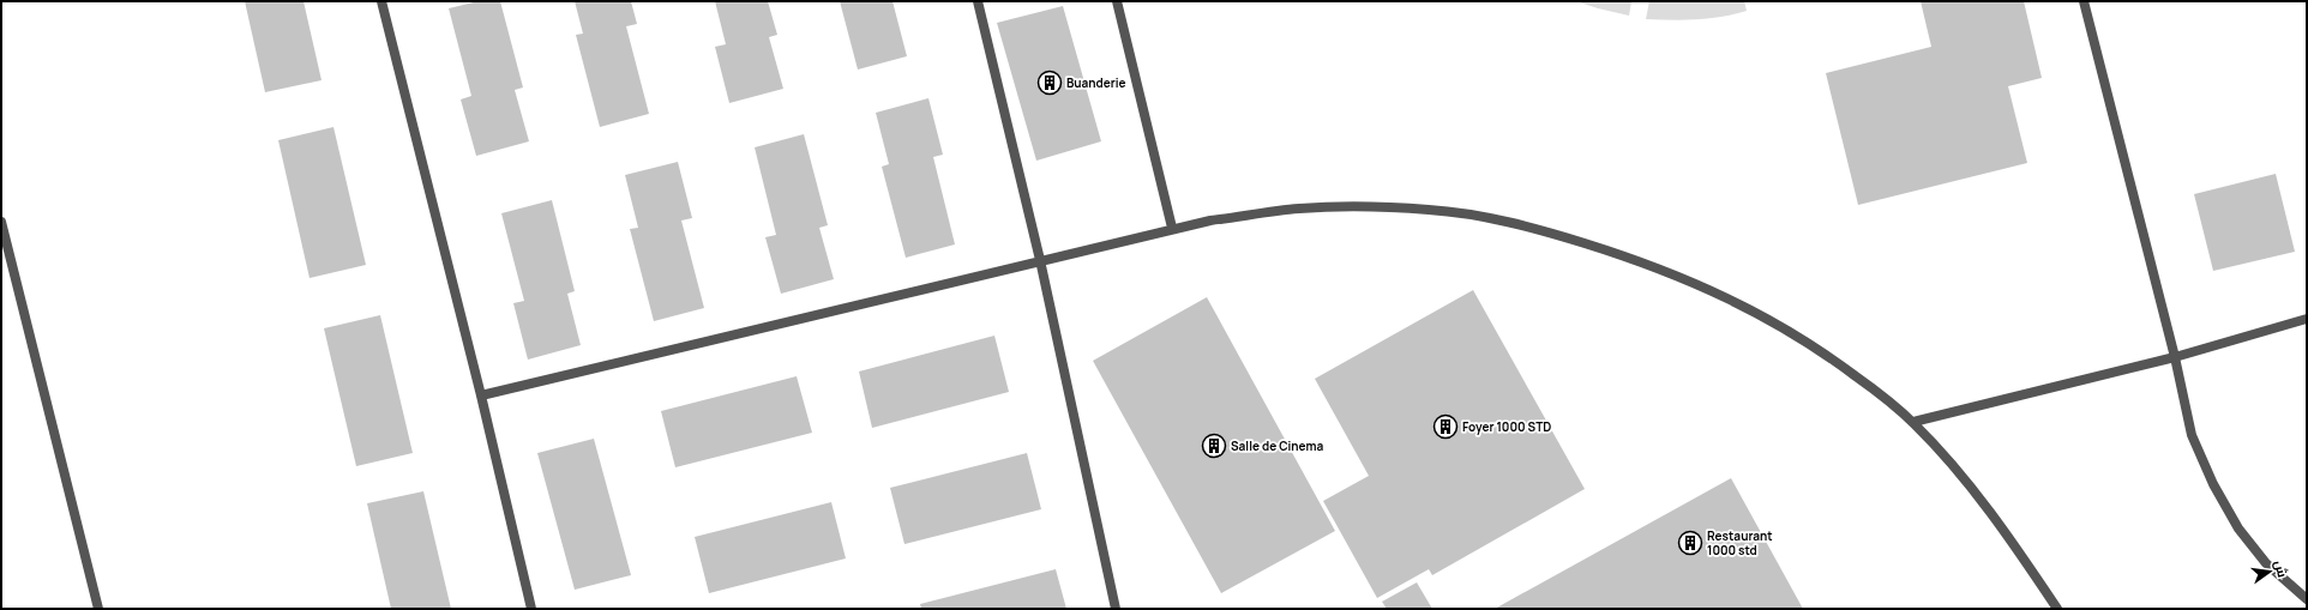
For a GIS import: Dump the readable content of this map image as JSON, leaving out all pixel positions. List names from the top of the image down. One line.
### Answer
{"places":{"building":["Buanderie","Foyer 1000 STD","Salle de Cinema","Restaurant 1000 std"]},"north":"right"}
